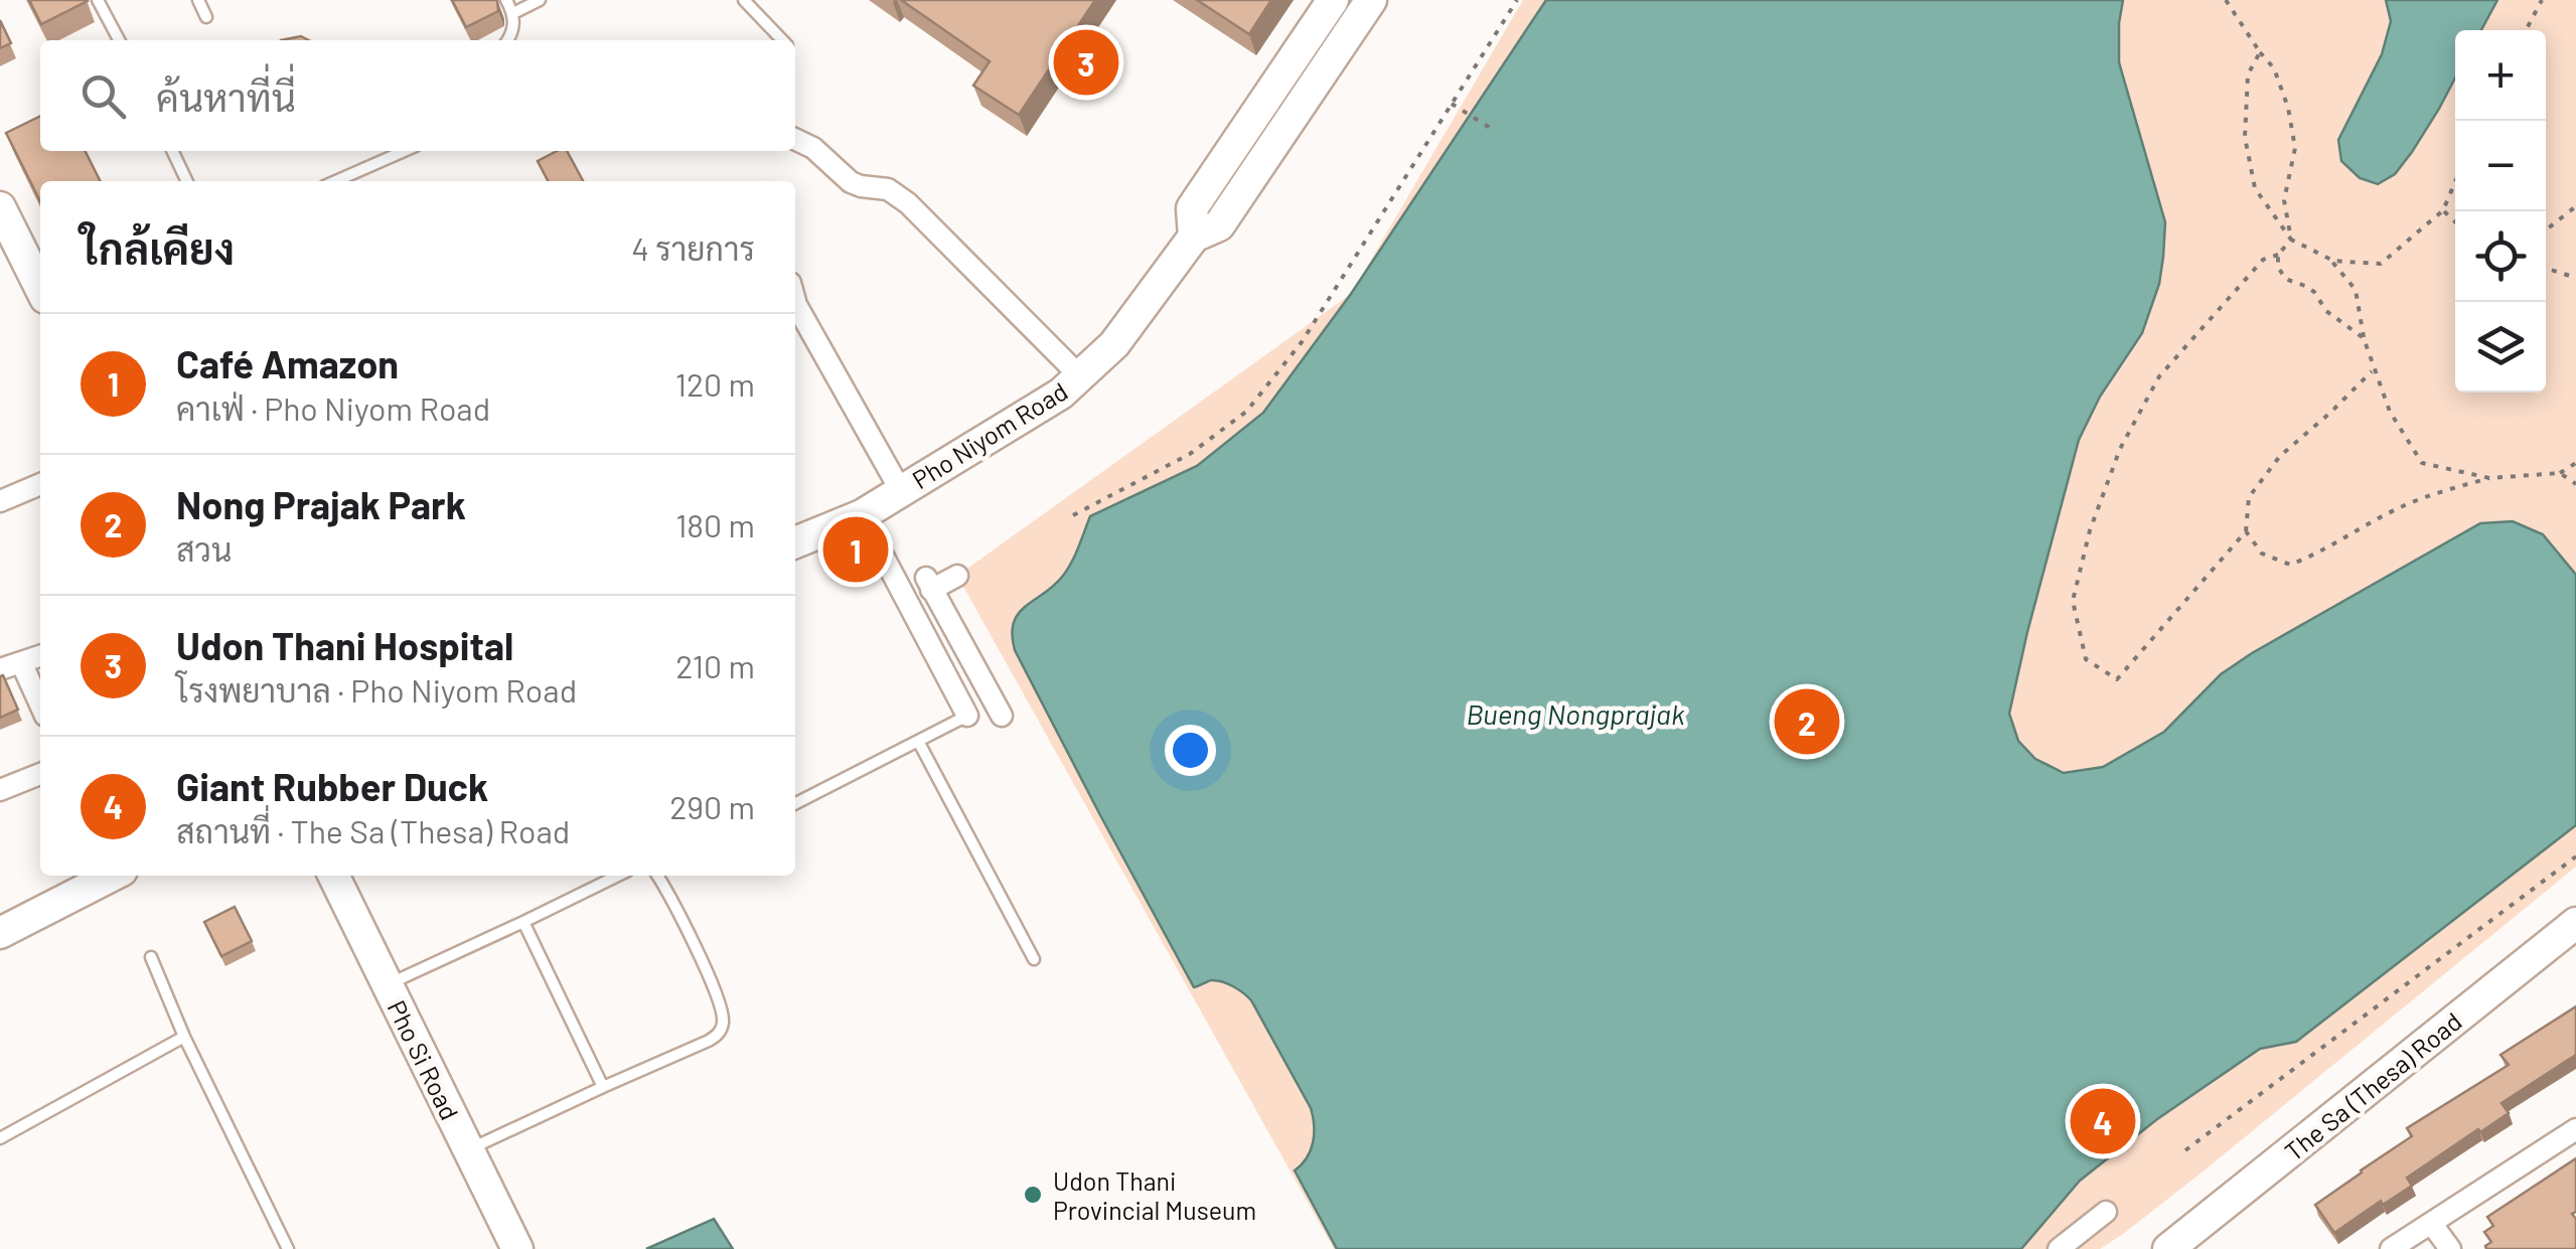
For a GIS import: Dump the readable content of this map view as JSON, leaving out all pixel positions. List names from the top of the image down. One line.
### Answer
{"streets":{"street":["Pho Niyom Road","Pho Si Road","The Sa (Thesa) Road"]},"water":["Bueng Nongprajak"],"places":["Udon Thani Provincial Museum"],"page":{"pins":["3","1","2","4"],"map_buttons":["+","−"],"search":"ค้นหาที่นี่","heading":["ใกล้เคียง","4 รายการ"],"list":[{"mark":"1","name":"Café Amazon","note":"คาเฟ่ · Pho Niyom Road","value":"120 m"},{"mark":"2","name":"Nong Prajak Park","note":"สวน","value":"180 m"},{"mark":"3","name":"Udon Thani Hospital","note":"โรงพยาบาล · Pho Niyom Road","value":"210 m"},{"mark":"4","name":"Giant Rubber Duck","note":"สถานที่ · The Sa (Thesa) Road","value":"290 m"}]}}
